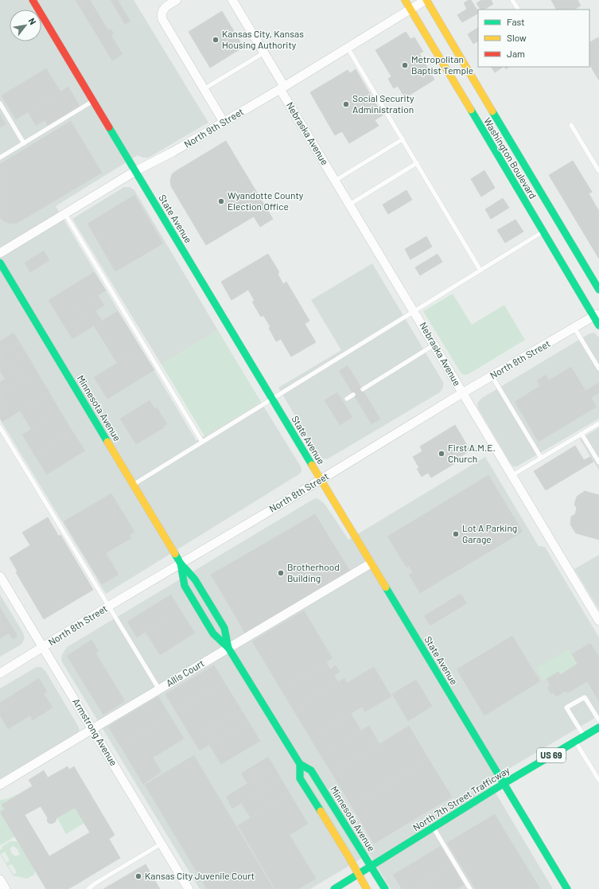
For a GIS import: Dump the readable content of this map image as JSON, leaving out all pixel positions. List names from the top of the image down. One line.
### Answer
{"streets":{"main road":["Washington Boulevard","State Avenue","Minnesota Avenue","US 69","North 7th Street Trafficway"],"street":["North 9th Street","Nebraska Avenue","North 8th Street","Allis Court","Armstrong Avenue"]},"crossings":[["North 9th Street","Nebraska Avenue"],["North 9th Street","Washington Boulevard"],["North 9th Street","State Avenue"],["Nebraska Avenue","North 8th Street"],["Washington Boulevard","North 8th Street"],["State Avenue","North 8th Street"],["State Avenue","Allis Court"],["State Avenue","North 7th Street Trafficway"],["North 8th Street","Minnesota Avenue"],["North 8th Street","Armstrong Avenue"],["Minnesota Avenue","Allis Court"],["Minnesota Avenue","North 7th Street Trafficway"],["Allis Court","Armstrong Avenue"]],"places":["Kansas City, Kansas Housing Authority","Metropolitan Baptist Temple","Social Security Administration","Wyandotte County Election Office","First A.M.E. Church","Lot A Parking Garage","Brotherhood Building","Kansas City Juvenile Court"],"legend":["Fast","Slow","Jam"],"north":"top right"}
